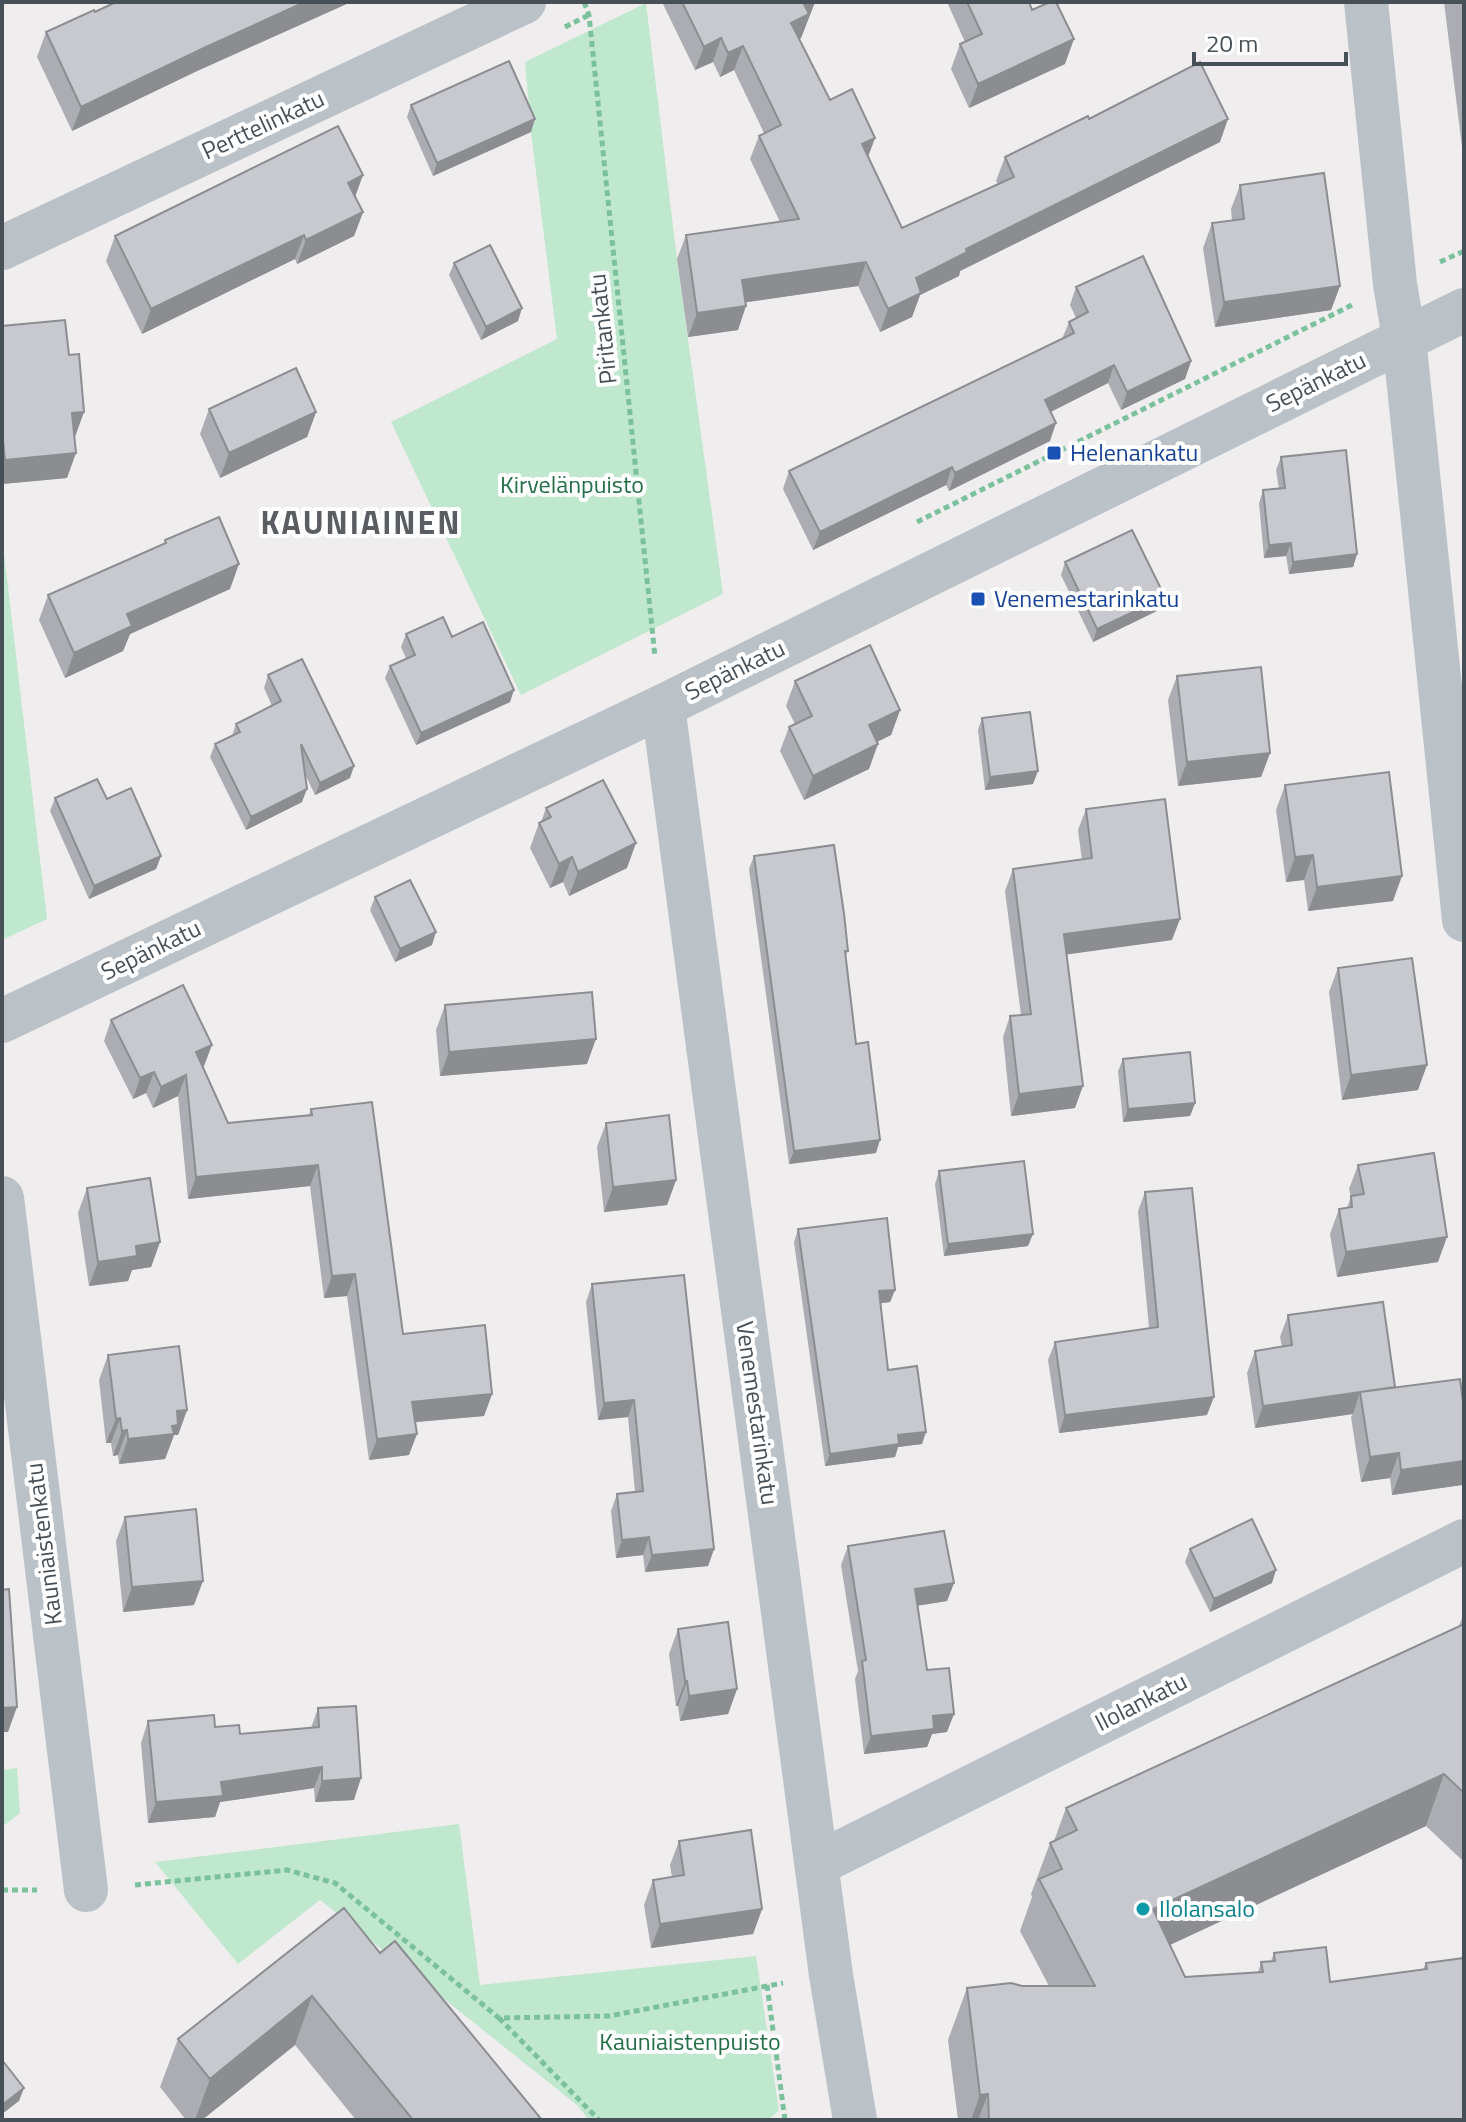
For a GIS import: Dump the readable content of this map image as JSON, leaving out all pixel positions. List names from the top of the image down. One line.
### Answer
{"streets":{"street":["Perttelinkatu","Sepänkatu","Venemestarinkatu","Kauniaistenkatu","Ilolankatu"],"path":["Piritankatu"]},"crossings":[["Sepänkatu","Venemestarinkatu"],["Venemestarinkatu","Ilolankatu"]],"districts":["KAUNIAINEN"],"parks":["Kirvelänpuisto","Kauniaistenpuisto"],"places":{"transit":["Helenankatu","Venemestarinkatu"],"other":["Ilolansalo"]},"scale_bar":"20 m"}
